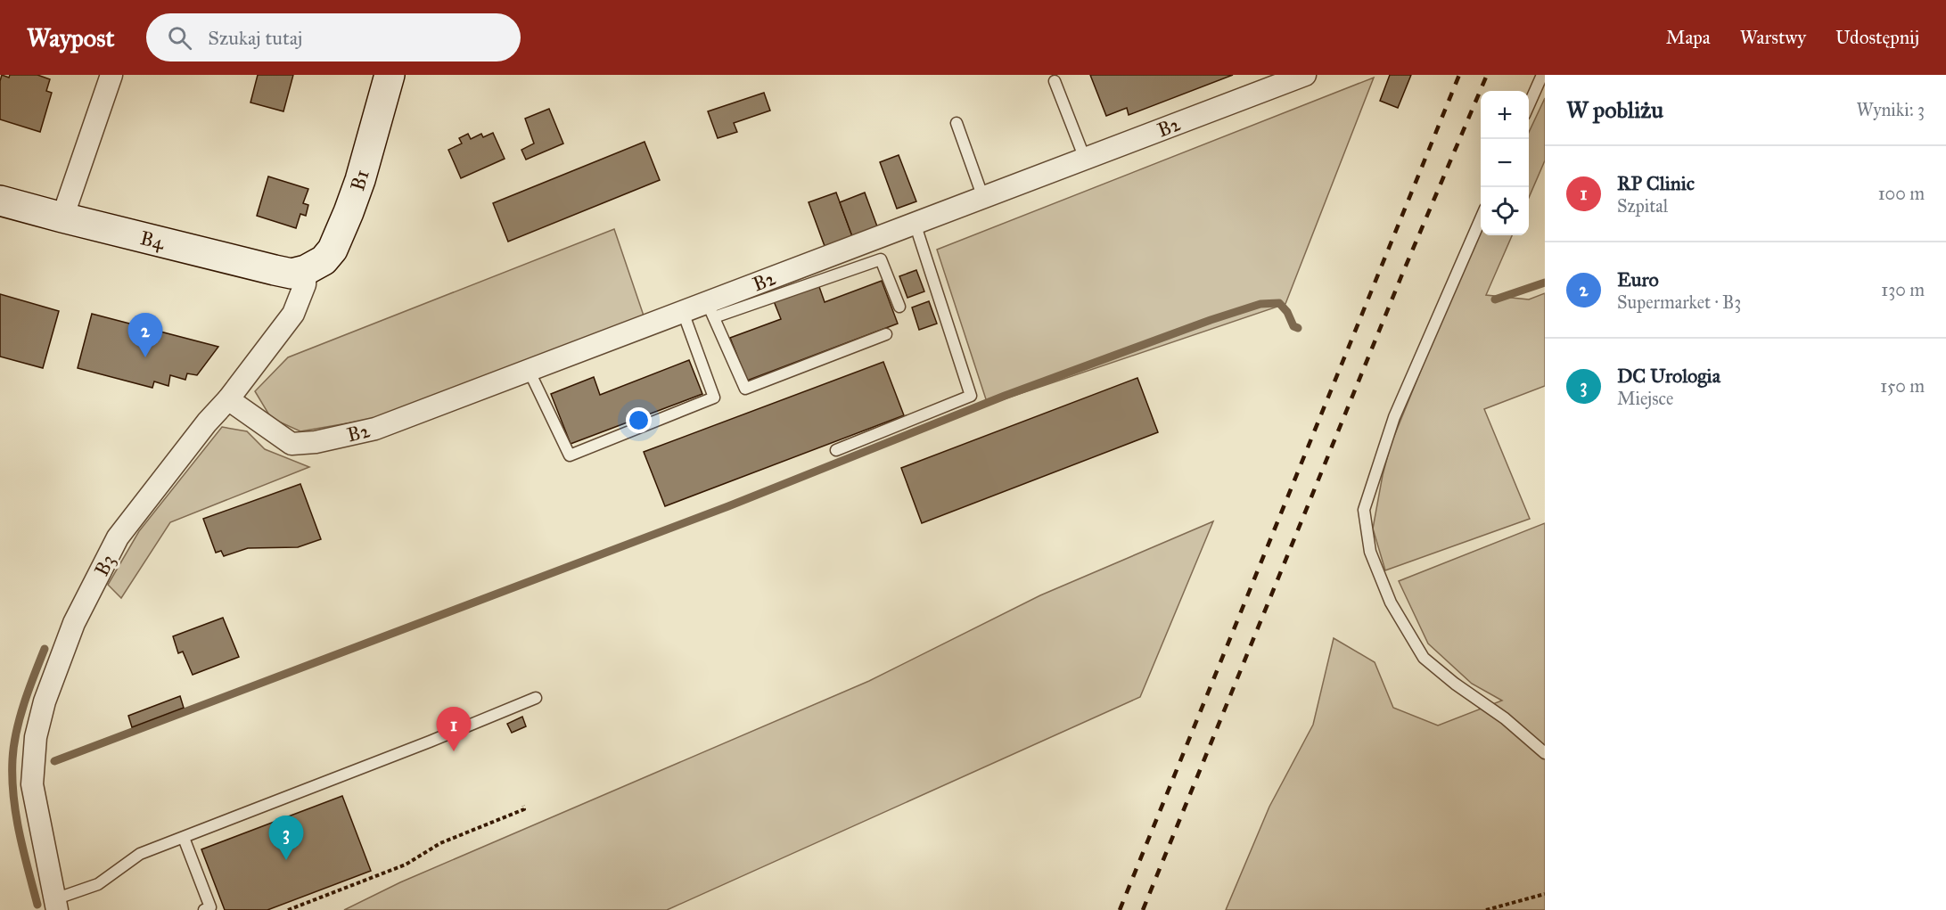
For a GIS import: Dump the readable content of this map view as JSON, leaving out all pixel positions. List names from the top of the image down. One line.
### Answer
{"streets":{"street":["B2","B1","B4","B3"]},"crossings":[["B2","B3"],["B1","B4"],["B1","B3"],["B4","B3"]],"page":{"header":"Waypost","search":"Szukaj tutaj","nav":["Mapa","Warstwy","Udostępnij"],"heading":["W pobliżu","Wyniki: 3"],"map_buttons":["+","−"],"list":[{"mark":"1","name":"RP Clinic","note":"Szpital","value":"100 m"},{"mark":"2","name":"Euro","note":"Supermarket · B3","value":"130 m"},{"mark":"3","name":"DC Urologia","note":"Miejsce","value":"150 m"}],"pins":["2","1","3"]}}
